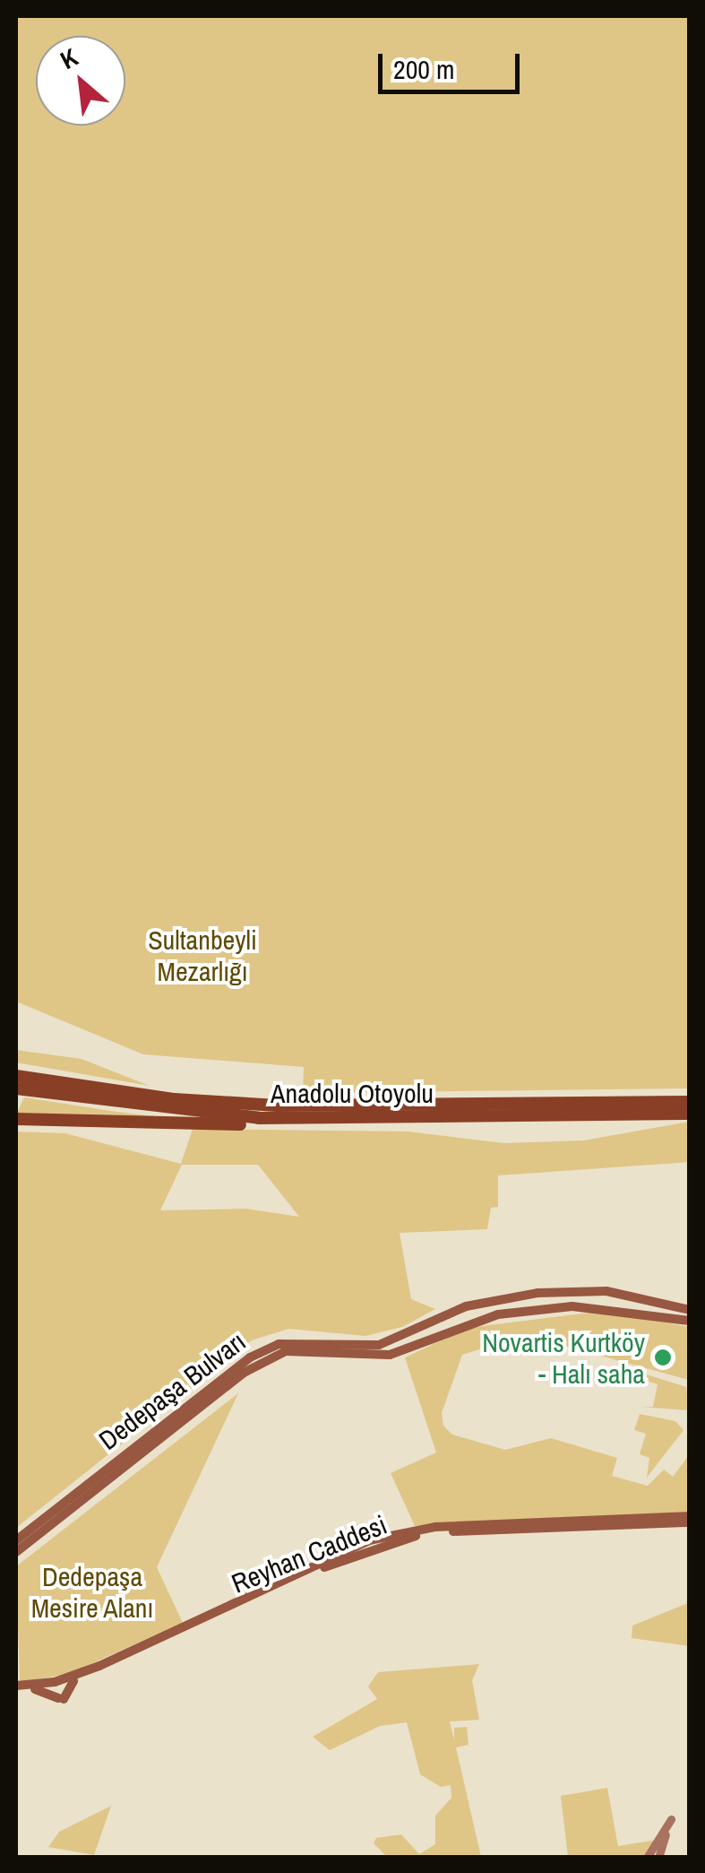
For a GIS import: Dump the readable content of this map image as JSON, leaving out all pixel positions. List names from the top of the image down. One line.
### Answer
{"streets":{"highway":["Anadolu Otoyolu"],"main road":["Dedepaşa Bulvarı","Reyhan Caddesi"]},"parks":["Sultanbeyli Mezarlığı","Dedepaşa Mesire Alanı"],"places":["Novartis Kurtköy - Halı saha"],"scale_bar":"200 m","north":"top left"}
